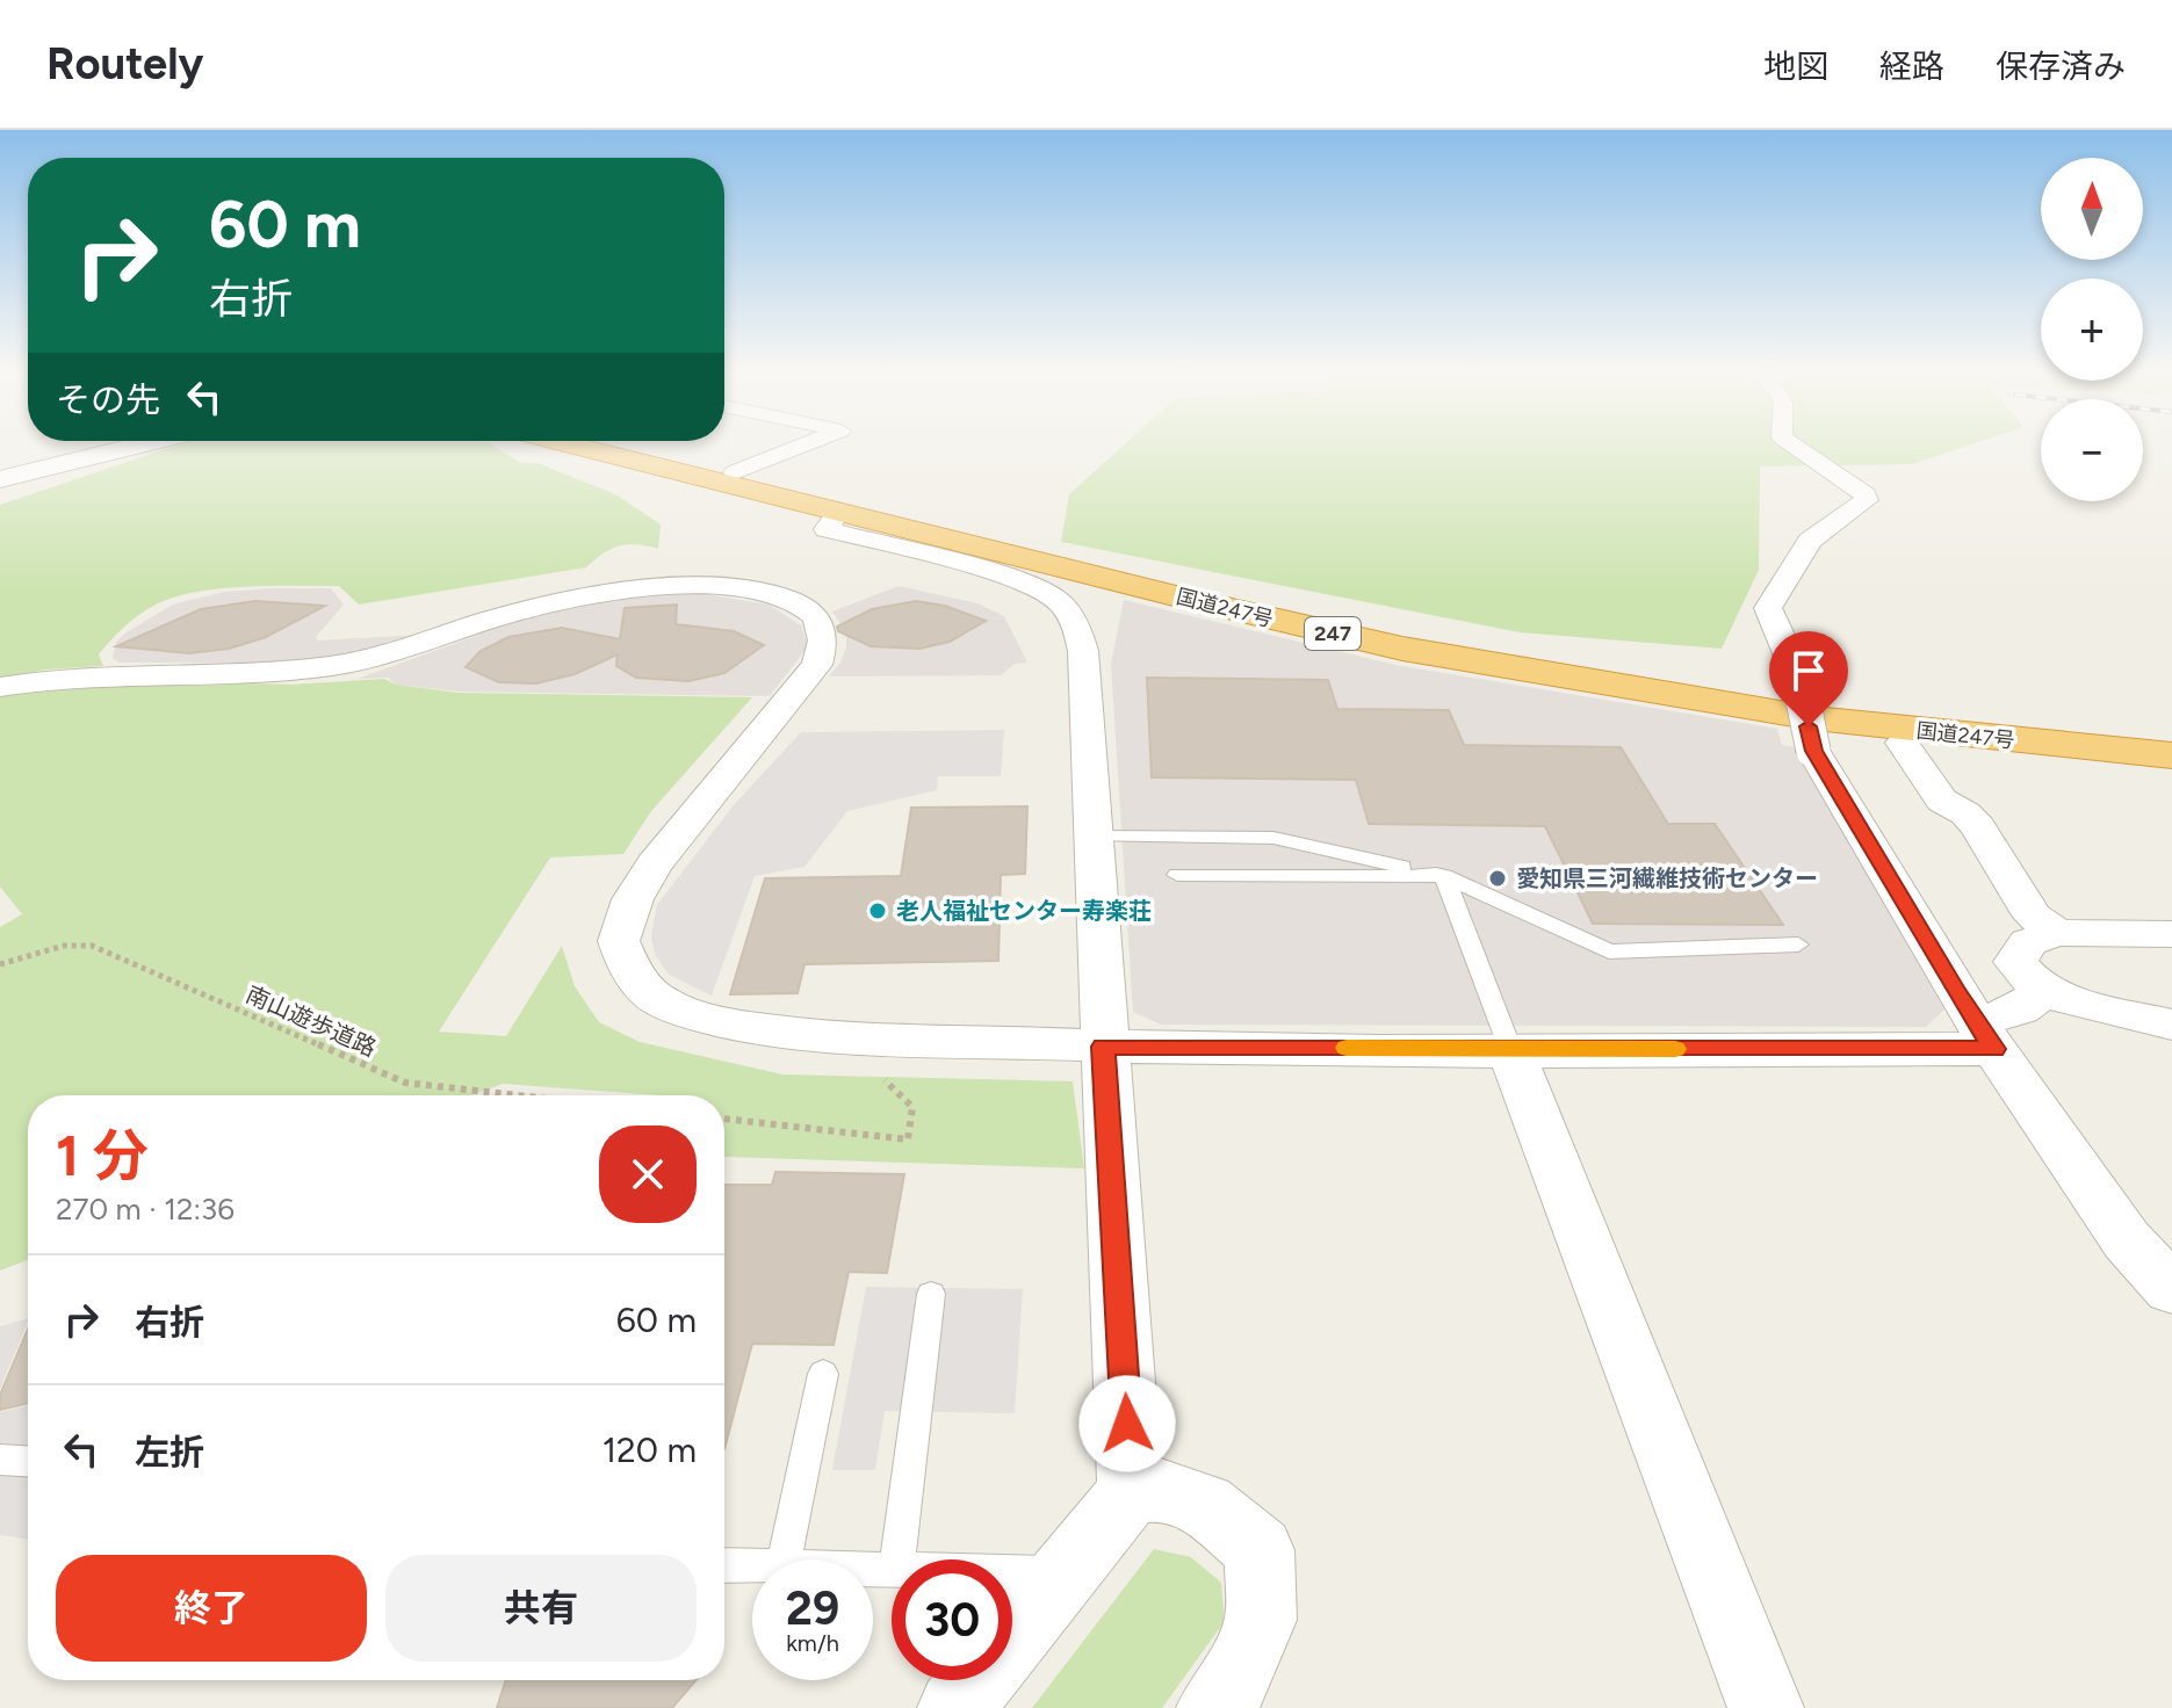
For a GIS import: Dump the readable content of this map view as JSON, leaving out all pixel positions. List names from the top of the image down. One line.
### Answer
{"streets":{"highway":["国道247号","247"],"path":["南山遊歩道路"]},"places":["愛知県三河繊維技術センター","老人福祉センター寿楽荘"],"north":"top","page":{"header":"Routely","nav":["地図","経路","保存済み"],"map_buttons":["+","−"],"turn":["60 m","右折"],"then":"その先","heading":["1 分","270 m · 12:36"],"list":[{"name":"右折","value":"60 m"},{"name":"左折","value":"120 m"}],"buttons":["終了","共有"],"speed":"29 km/h","limit":"30"}}
